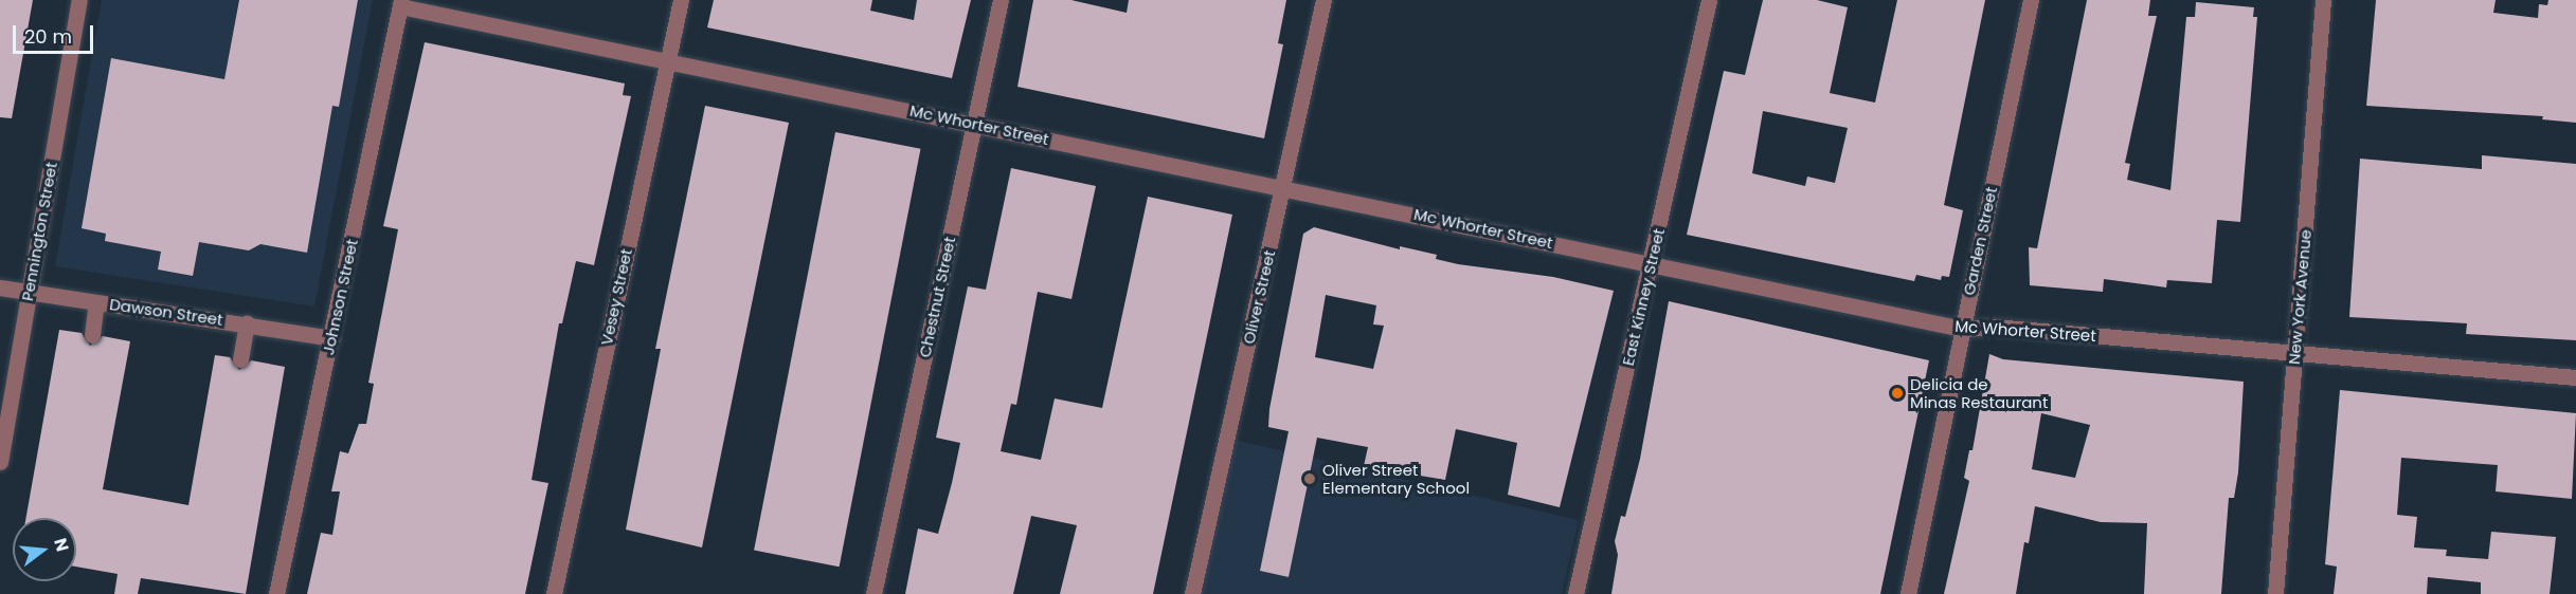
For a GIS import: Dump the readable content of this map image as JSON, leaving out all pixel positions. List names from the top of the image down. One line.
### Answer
{"streets":{"street":["Mc Whorter Street","Pennington Street","Garden Street","Johnson Street","Vesey Street","Chestnut Street","Oliver Street","East Kinney Street","New York Avenue","Dawson Street"]},"crossings":[["Mc Whorter Street","Garden Street"],["Mc Whorter Street","Johnson Street"],["Mc Whorter Street","Vesey Street"],["Mc Whorter Street","Chestnut Street"],["Mc Whorter Street","Oliver Street"],["Mc Whorter Street","East Kinney Street"],["Mc Whorter Street","New York Avenue"],["Pennington Street","Dawson Street"],["Johnson Street","Dawson Street"]],"places":["Delicia de Minas Restaurant","Oliver Street Elementary School"],"scale_bar":"20 m","north":"right"}
